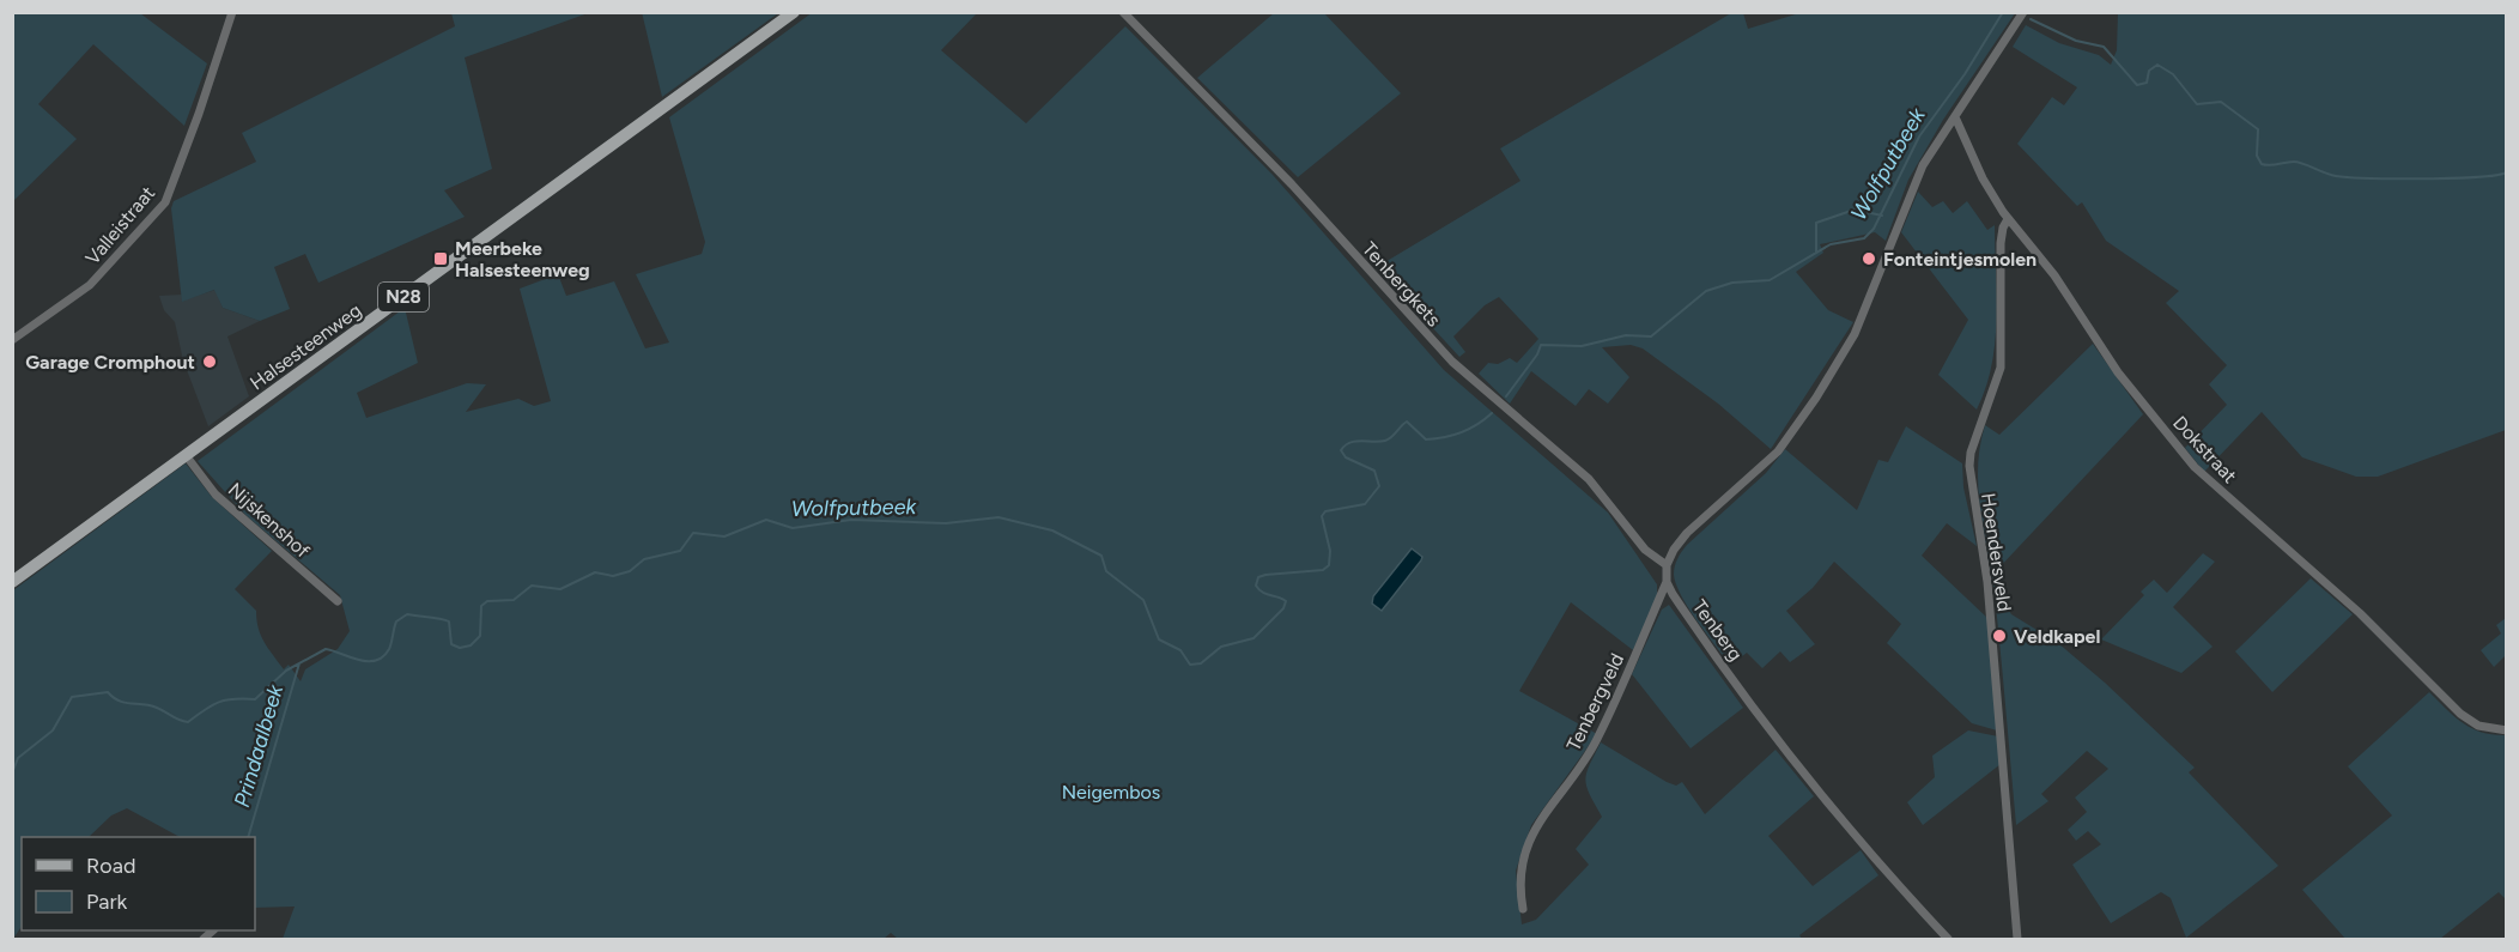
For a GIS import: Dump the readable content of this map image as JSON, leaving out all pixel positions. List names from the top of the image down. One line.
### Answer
{"streets":{"main road":["N28","Halsesteenweg"],"street":["Valleistraat","Tenbergkets","Dokstraat","Nijskenshof","Hoendersveld","Tenberg","Tenbergveld"]},"crossings":[["Halsesteenweg","Nijskenshof"],["Dokstraat","Hoendersveld"],["Tenberg","Tenbergveld"]],"water":["Wolfputbeek","Prindaalbeek"],"parks":["Neigembos"],"places":{"transit":["Meerbeke Halsesteenweg"],"other":["Fonteintjesmolen","Garage Cromphout","Veldkapel"]},"legend":["Road","Park"]}
